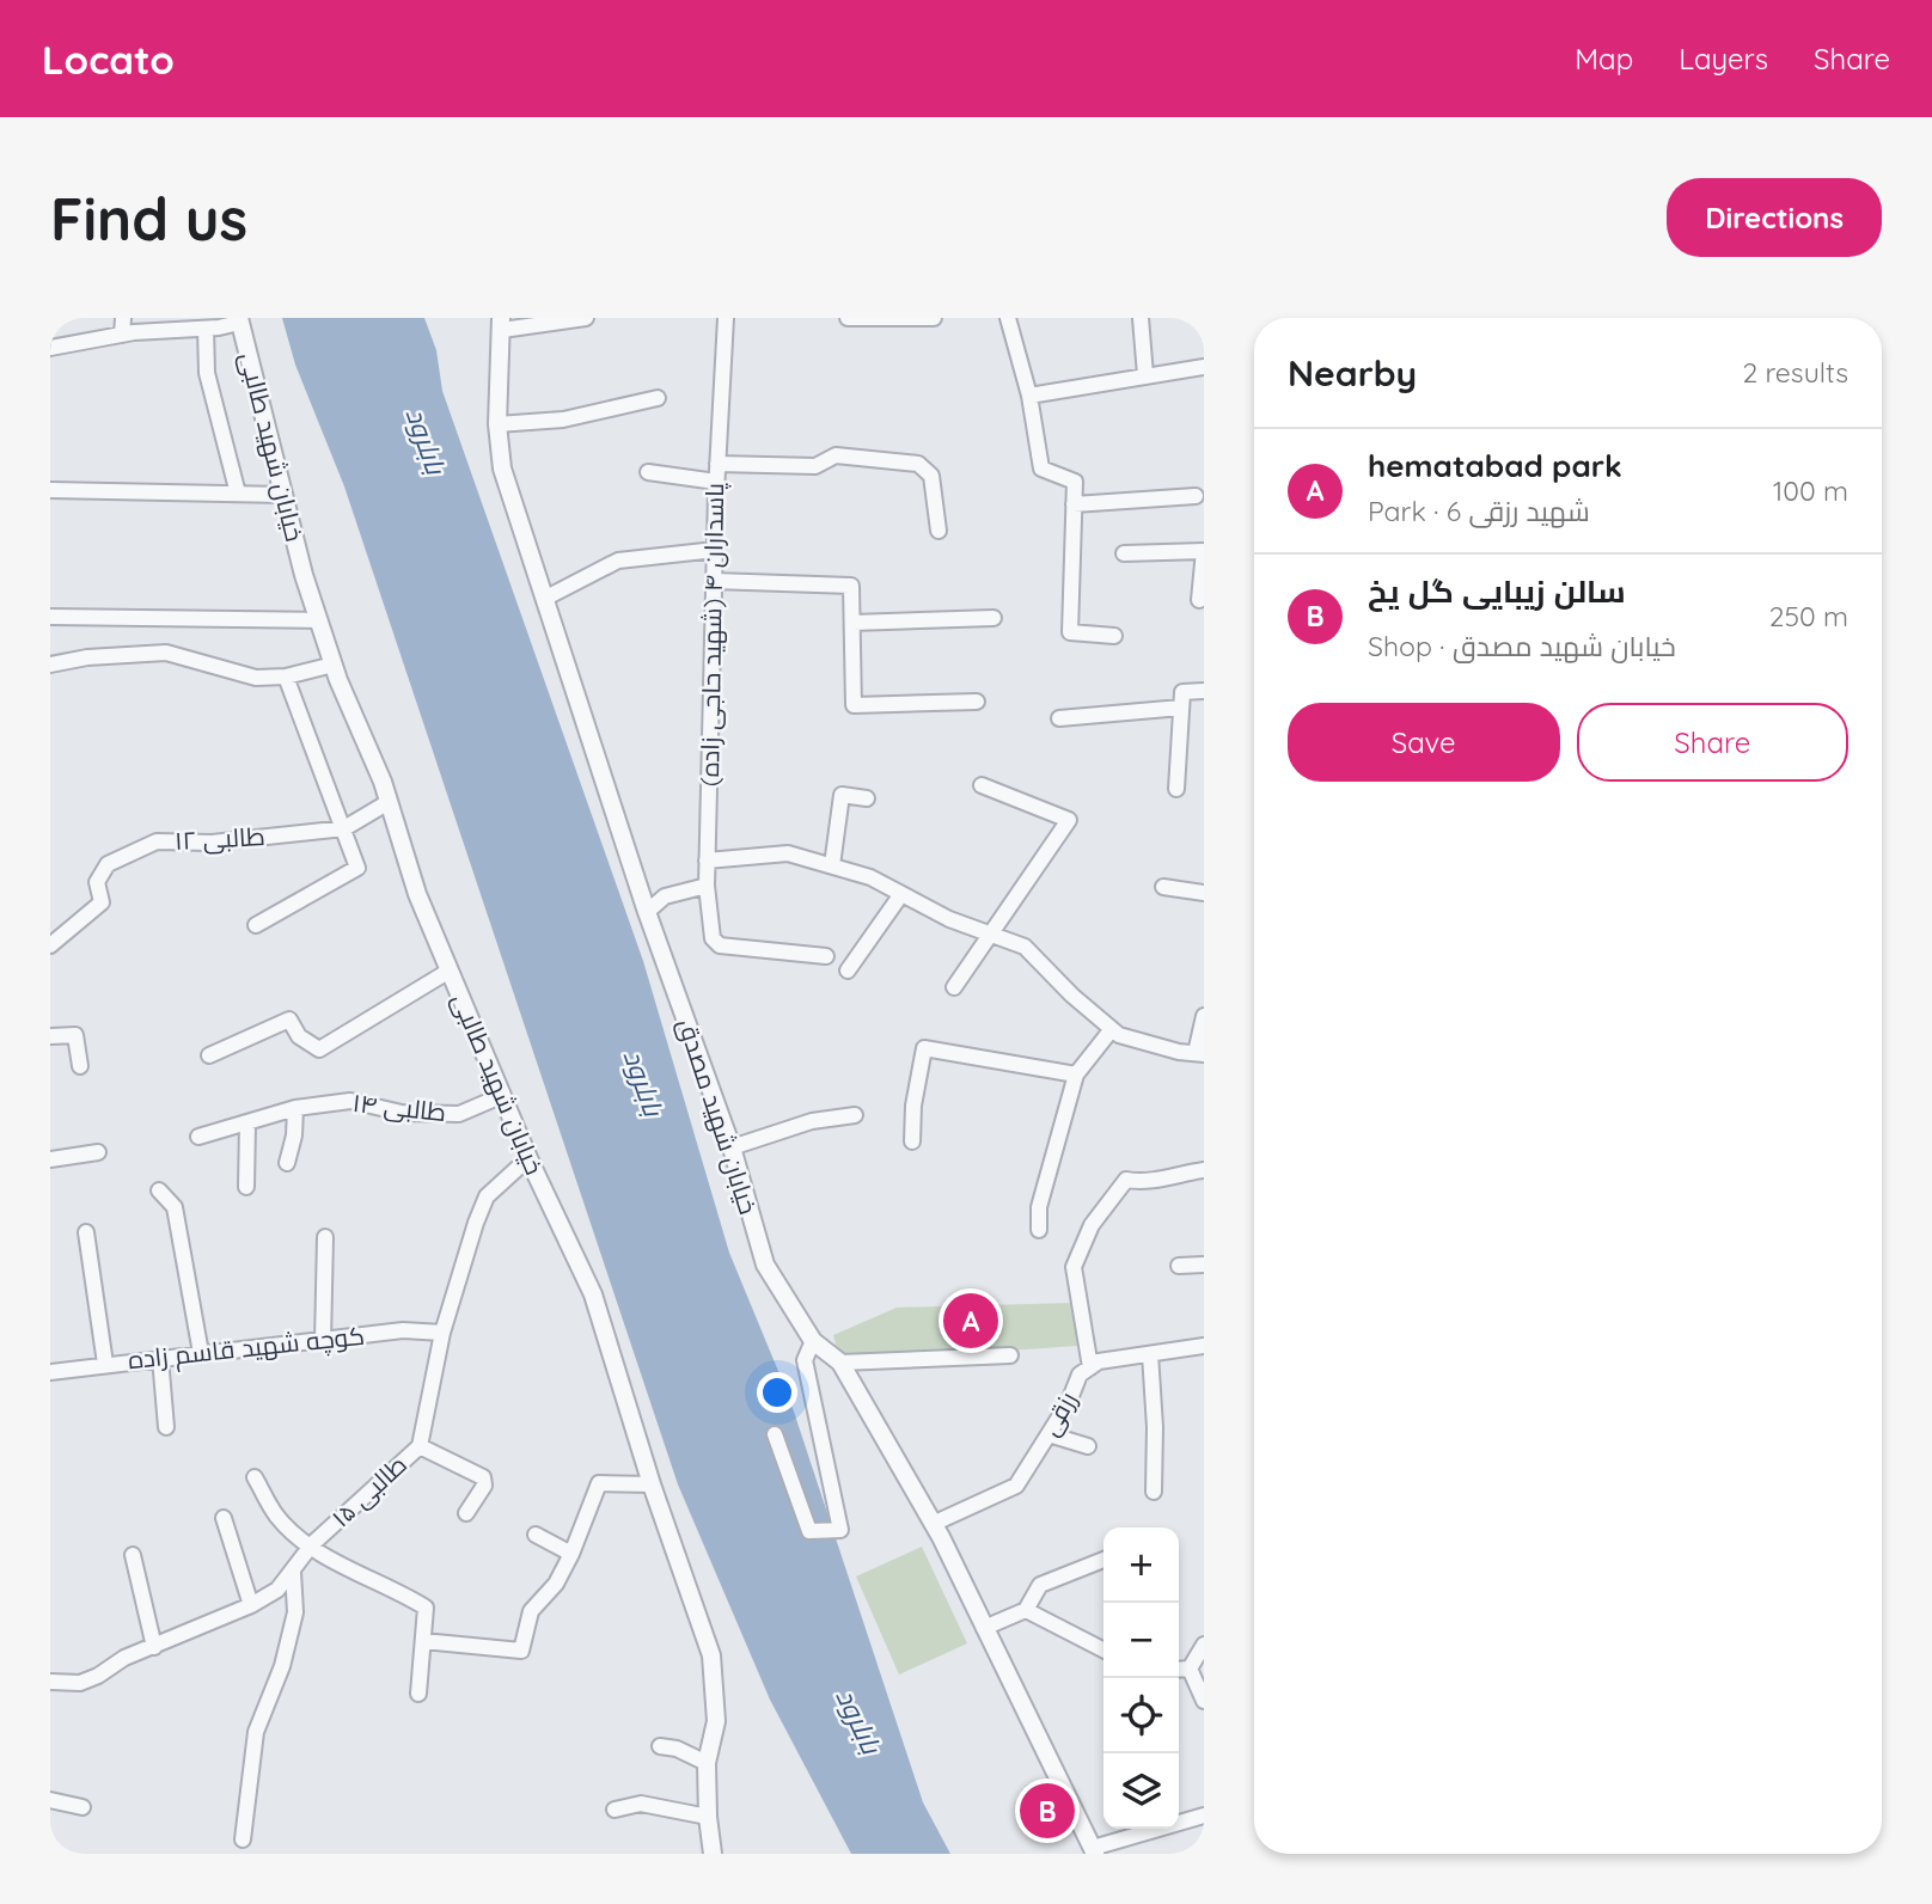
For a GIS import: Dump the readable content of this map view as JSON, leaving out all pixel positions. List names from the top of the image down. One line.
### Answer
{"streets":{"street":["خیابان شهید طالبی","پاسداران ۴ (شهید حاجی زاده)","طالبی ۱۲","طالبی ۱۴","خیابان شهید مصدق","کوچه شهید قاسم زاده","رزقی","طالبی ۱۵"]},"crossings":[["خیابان شهید طالبی","طالبی ۱۲"],["خیابان شهید طالبی","طالبی ۱۴"],["خیابان شهید طالبی","طالبی ۱۵"],["خیابان شهید مصدق","رزقی"],["کوچه شهید قاسم زاده","طالبی ۱۵"]],"water":["بابلرود"],"page":{"header":"Locato","nav":["Map","Layers","Share"],"buttons":["Directions",["Save","Share"]],"title":"Find us","heading":["Nearby","2 results"],"list":[{"mark":"A","name":"hematabad park","note":"Park · شهید رزقی 6","value":"100 m"},{"mark":"B","name":"سالن زیبایی گل یخ","note":"Shop · خیابان شهید مصدق","value":"250 m"}],"pins":["A","B"],"map_buttons":["+","−"]}}
